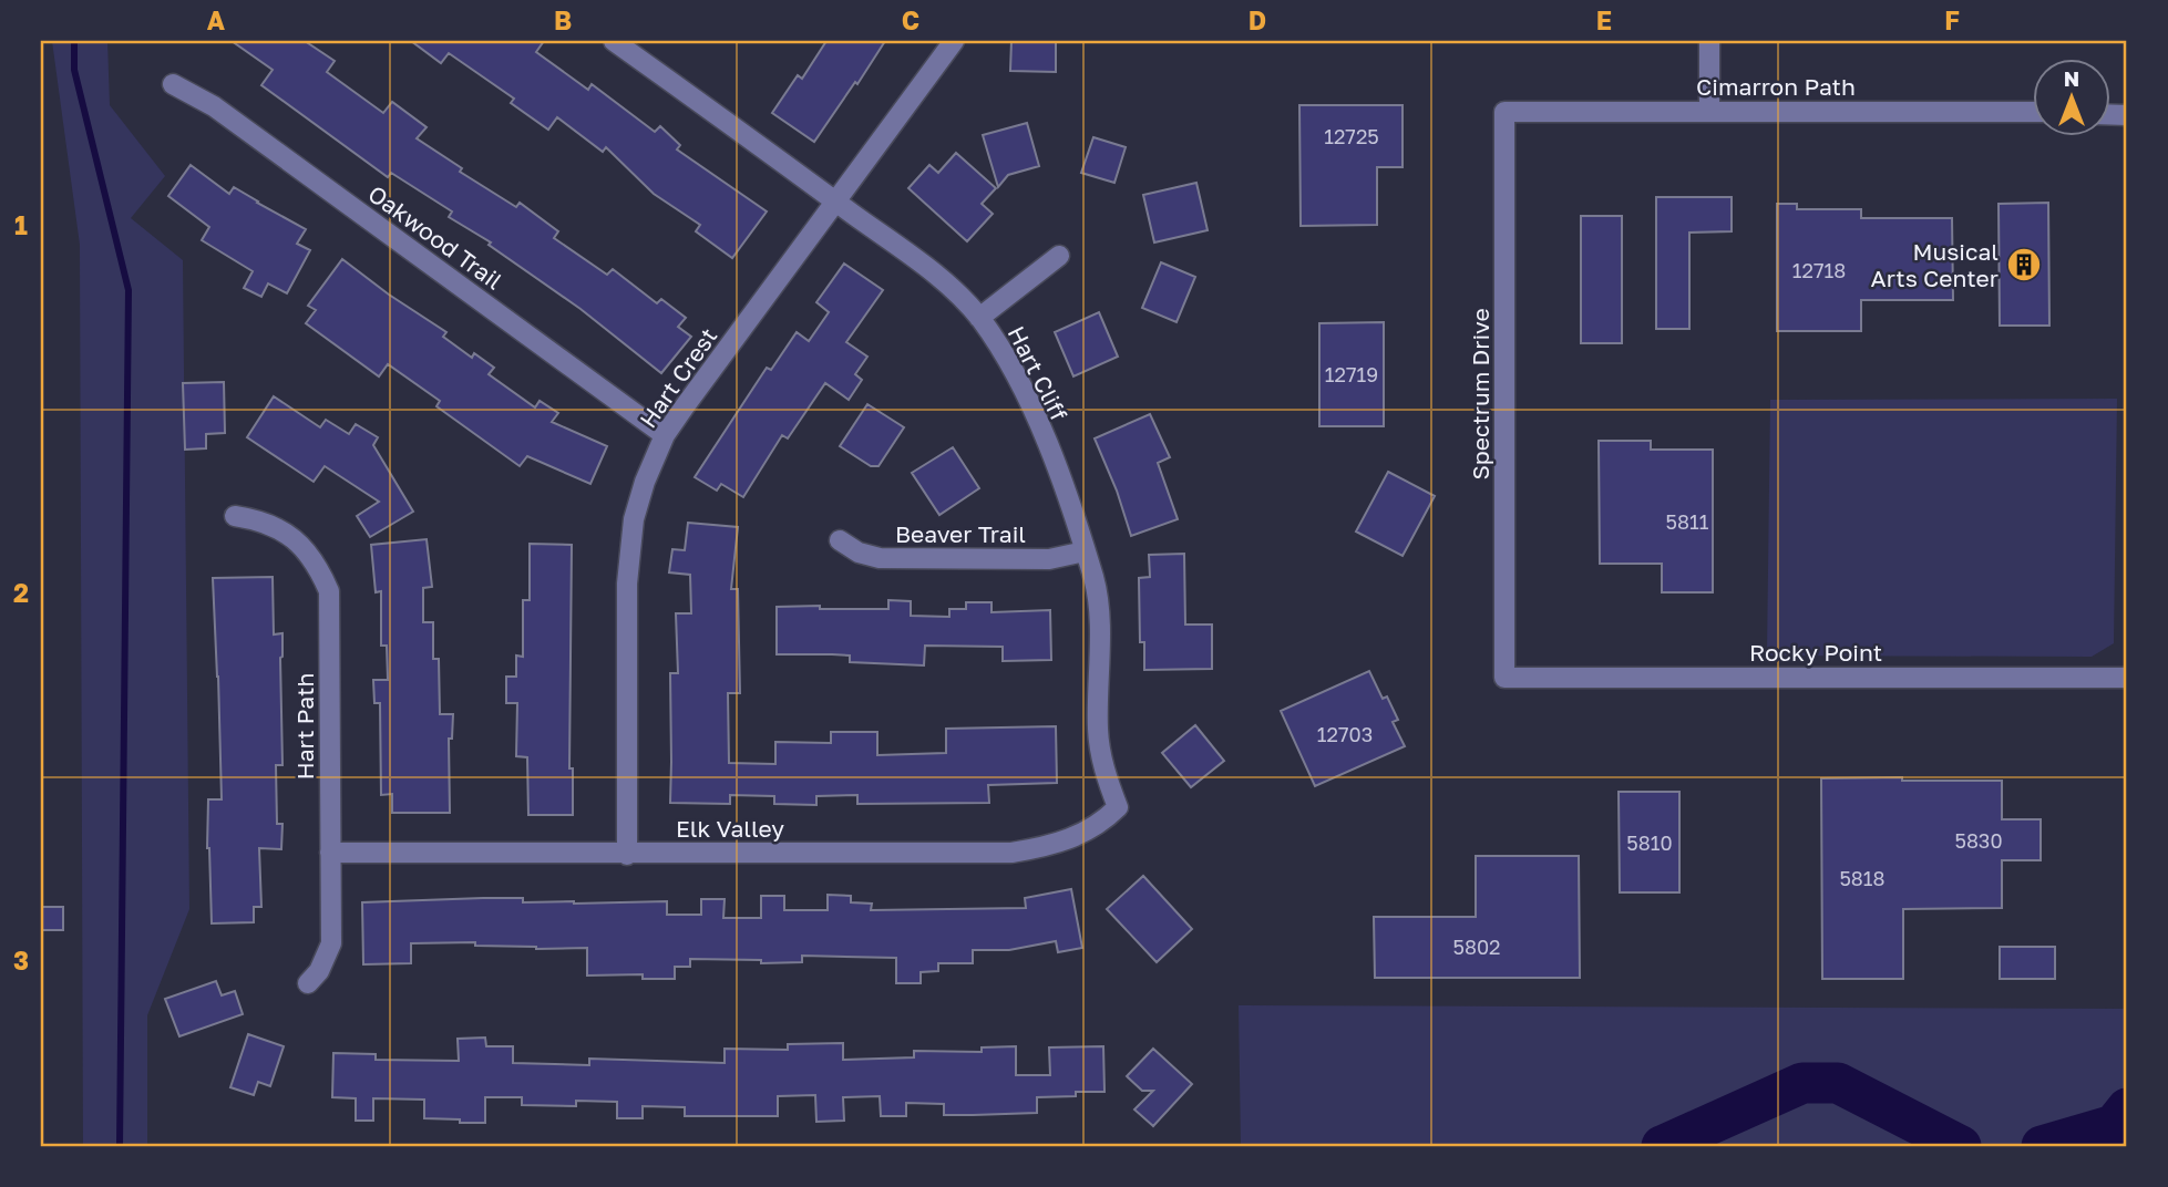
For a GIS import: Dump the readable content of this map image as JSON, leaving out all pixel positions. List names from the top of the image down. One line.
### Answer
{"streets":{"street":["Cimarron Path","Oakwood Trail","Hart Cliff","Hart Crest","Spectrum Drive","Beaver Trail","Rocky Point","Hart Path","Elk Valley"]},"crossings":[["Cimarron Path","Spectrum Drive"],["Oakwood Trail","Hart Crest"],["Hart Cliff","Hart Crest"],["Hart Cliff","Beaver Trail"],["Hart Cliff","Elk Valley"],["Hart Crest","Elk Valley"],["Spectrum Drive","Rocky Point"],["Hart Path","Elk Valley"]],"places":{"building":["Musical Arts Center"]},"house_numbers":["12725","12718","12719","5811","12703","5830","5810","5818","5802"],"north":"top","grid":{"columns":["A","B","C","D","E","F"],"rows":["1","2","3"]}}
